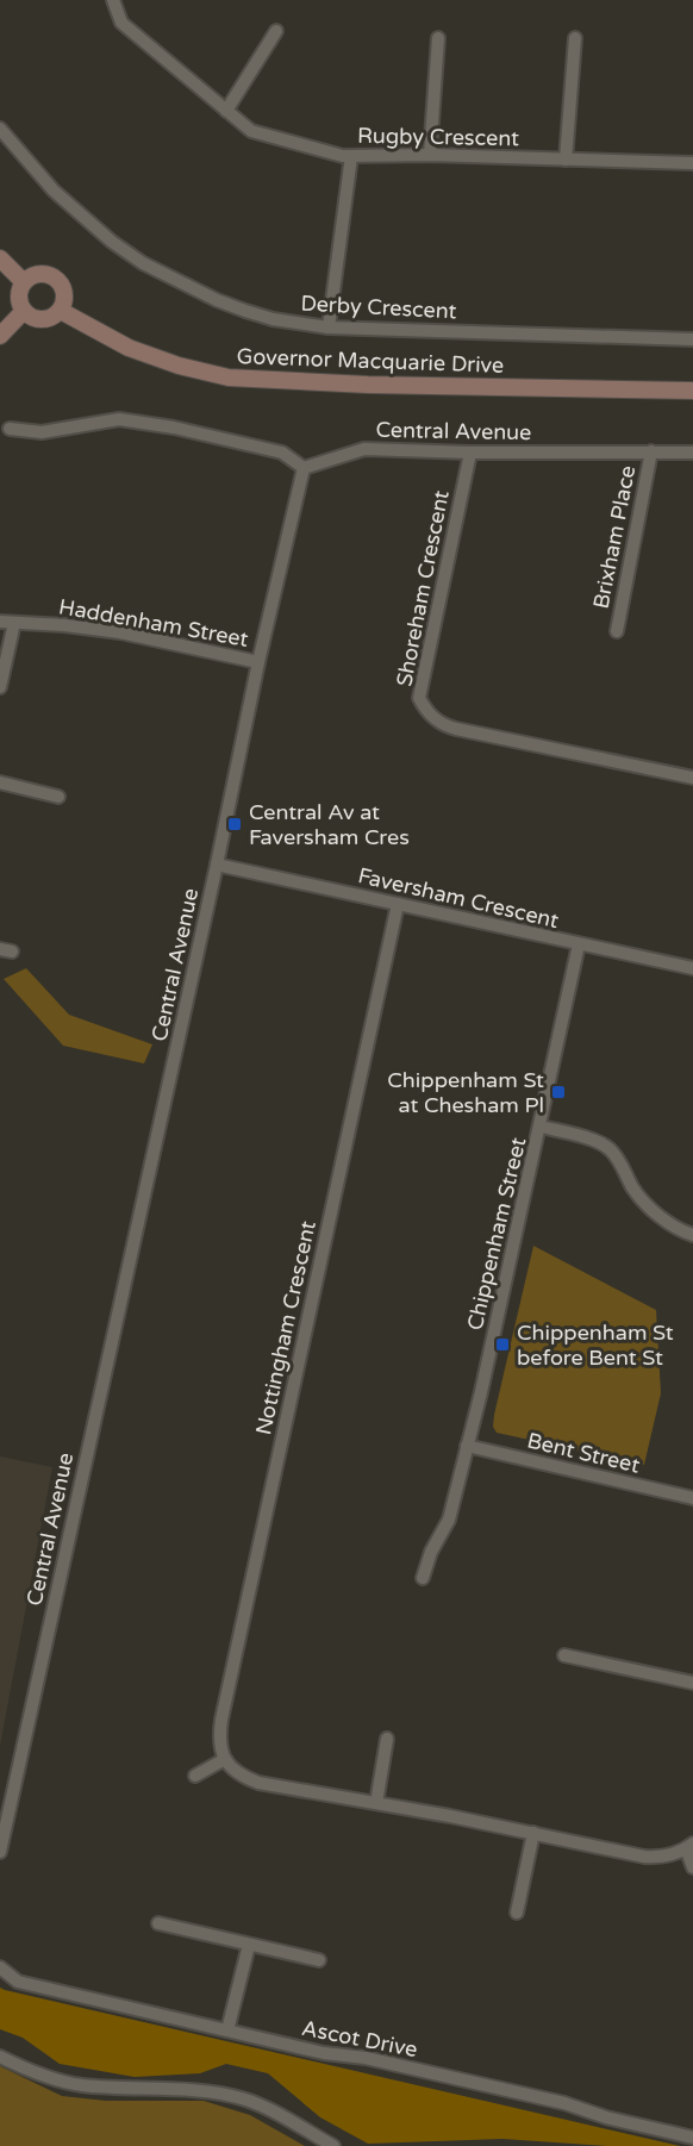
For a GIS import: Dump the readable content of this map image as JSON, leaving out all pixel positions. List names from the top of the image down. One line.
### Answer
{"streets":{"main road":["Governor Macquarie Drive"],"street":["Rugby Crescent","Derby Crescent","Central Avenue","Brixham Place","Shoreham Crescent","Haddenham Street","Faversham Crescent","Chippenham Street","Nottingham Crescent","Bent Street","Ascot Drive"]},"crossings":[["Central Avenue","Brixham Place"],["Central Avenue","Shoreham Crescent"],["Central Avenue","Haddenham Street"],["Central Avenue","Faversham Crescent"],["Faversham Crescent","Chippenham Street"],["Faversham Crescent","Nottingham Crescent"],["Chippenham Street","Bent Street"]],"places":{"transit":["Central Av at Faversham Cres","Chippenham St at Chesham Pl","Chippenham St before Bent St"]}}
